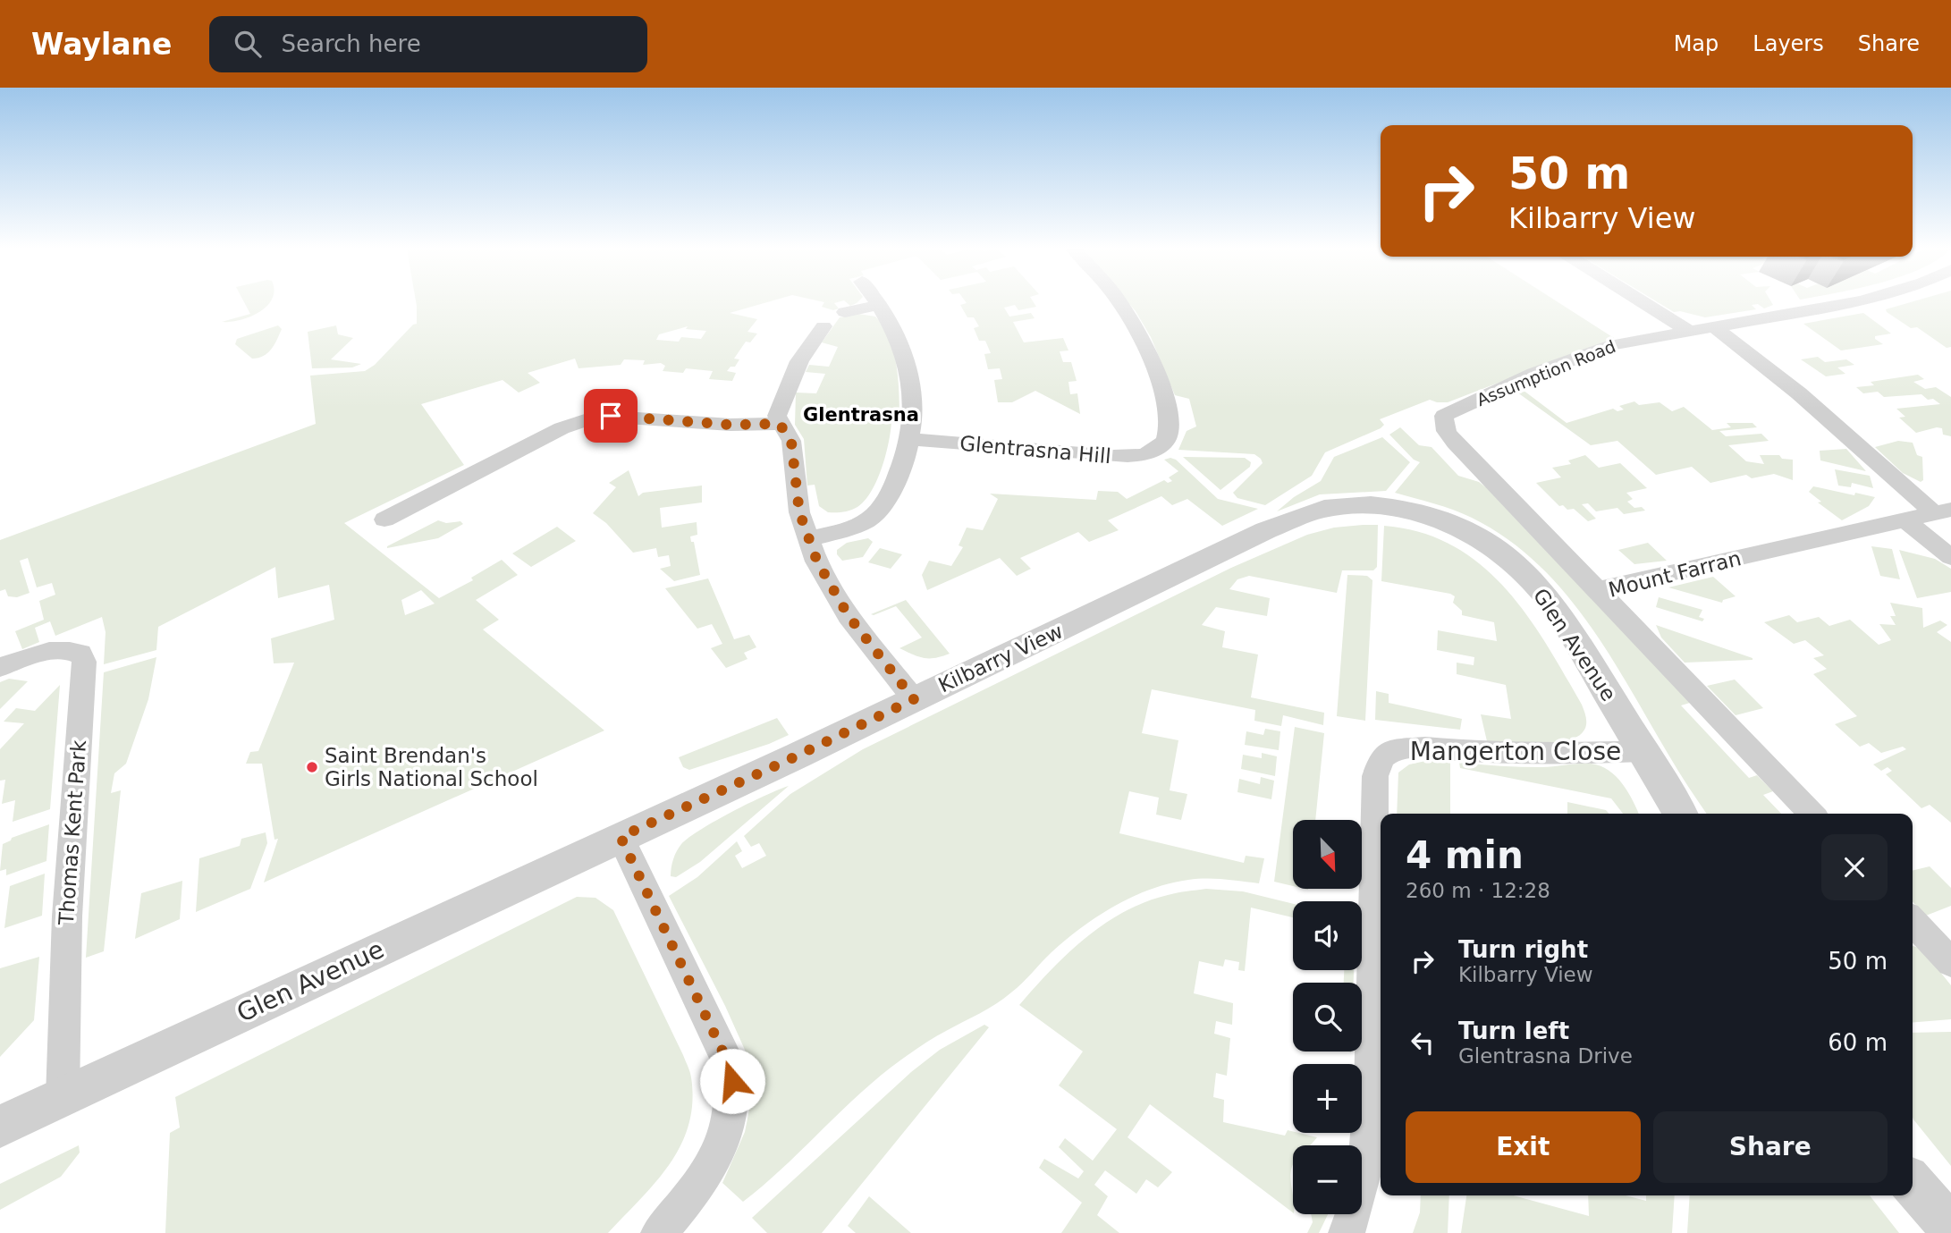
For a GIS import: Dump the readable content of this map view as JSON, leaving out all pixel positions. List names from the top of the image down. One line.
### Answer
{"streets":{"street":["Assumption Road","Glentrasna Hill","Mount Farran","Glen Avenue","Kilbarry View","Mangerton Close","Thomas Kent Park"]},"crossings":[["Assumption Road","Mount Farran"],["Glen Avenue","Kilbarry View"],["Glen Avenue","Mangerton Close"],["Glen Avenue","Thomas Kent Park"]],"districts":["Glentrasna"],"places":["Saint Brendan's Girls National School"],"north":"bottom right","page":{"header":"Waylane","search":"Search here","nav":["Map","Layers","Share"],"turn":["50 m","Kilbarry View"],"heading":["4 min","260 m · 12:28"],"map_buttons":["+","−"],"list":[{"name":"Turn right","note":"Kilbarry View","value":"50 m"},{"name":"Turn left","note":"Glentrasna Drive","value":"60 m"}],"buttons":["Exit","Share"]}}
